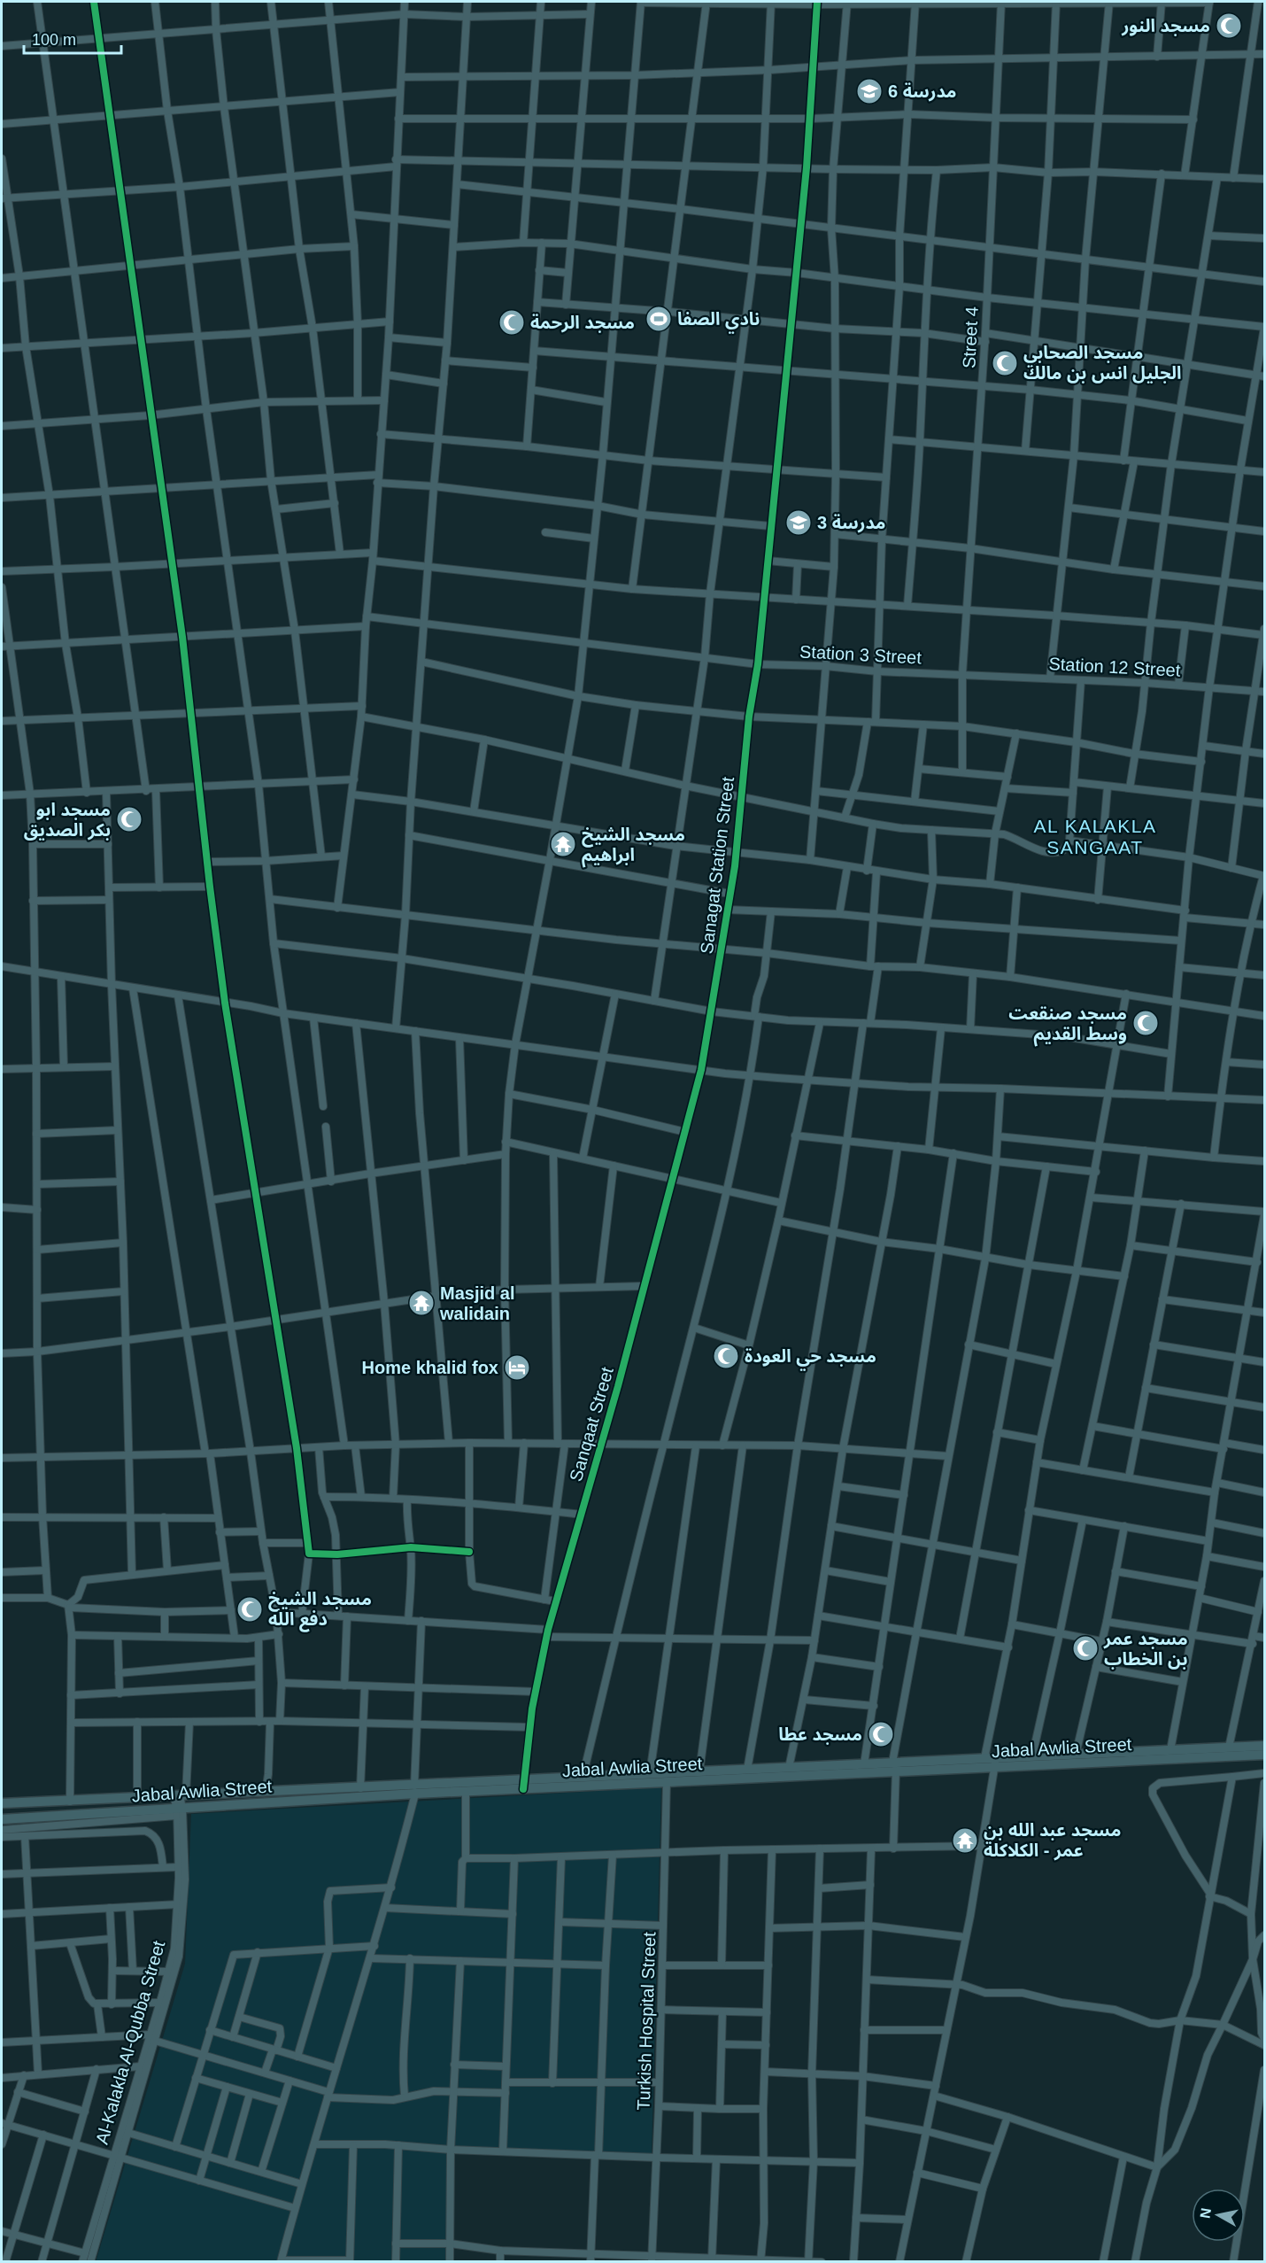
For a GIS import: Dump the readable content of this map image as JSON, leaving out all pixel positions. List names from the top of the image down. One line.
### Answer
{"streets":{"main road":["Jabal Awlia Street"],"street":["Street 4","Station 3 Street","Station 12 Street","Sanagat Station Street","Sanqaat Street","Turkish Hospital Street","Al-Kalakla Al-Qubba Street"]},"crossings":[["Street 4","Station 3 Street"],["Street 4","Station 12 Street"],["Station 3 Street","Station 12 Street"],["Station 3 Street","Sanagat Station Street"],["Sanagat Station Street","Sanqaat Street"],["Sanqaat Street","Jabal Awlia Street"],["Jabal Awlia Street","Turkish Hospital Street"],["Jabal Awlia Street","Al-Kalakla Al-Qubba Street"]],"districts":["AL KALAKLA SANGAAT"],"places":{"mosque":["مسجد النور","مسجد الرحمة","مسجد الصحابي الجليل انس بن مالك","مسجد ابو بكر الصديق","مسجد صنقعت وسط القديم","مسجد حي العودة","مسجد الشيخ دفع الله","مسجد عمر بن الخطاب","مسجد عطا"],"school or university":["مدرسة 6","مدرسة 3"],"sports":["نادي الصفا"],"temple":["مسجد الشيخ ابراهيم","Masjid al walidain","مسجد عبد الله بن عمر - الكلاكلة"],"hotel":["Home khalid fox"]},"scale_bar":"100 m","north":"left"}
